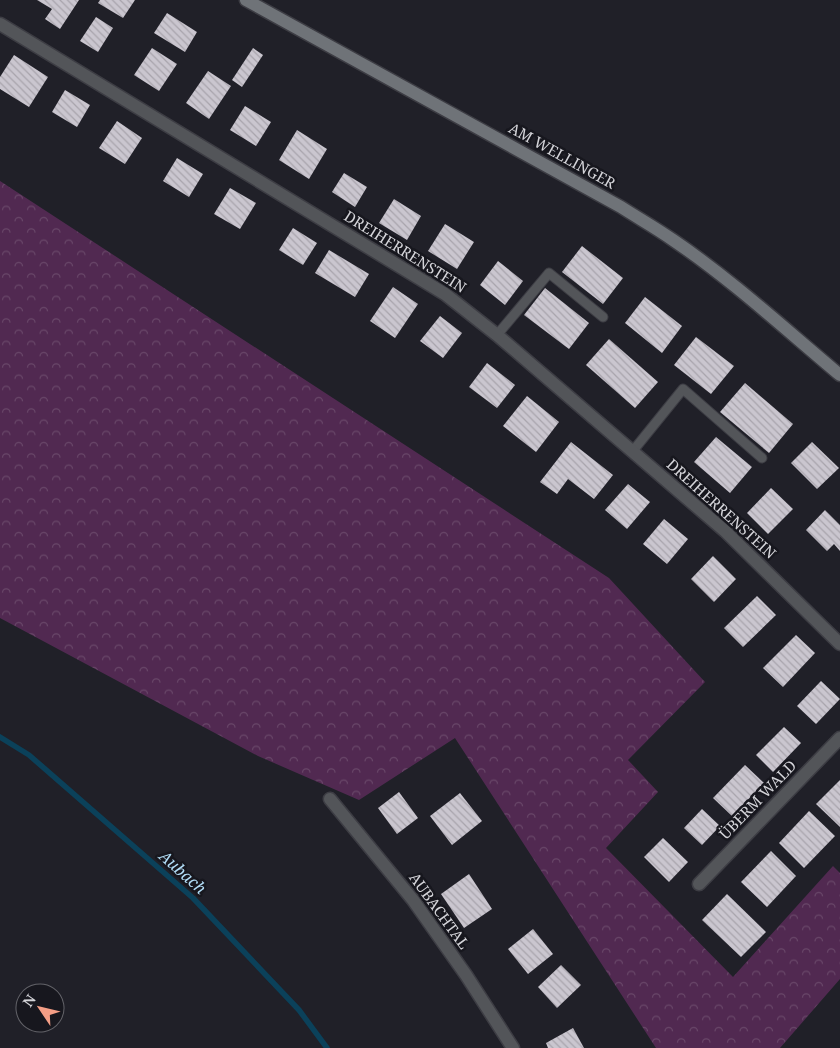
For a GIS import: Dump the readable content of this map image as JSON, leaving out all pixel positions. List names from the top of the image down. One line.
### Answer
{"streets":{"main road":["AM WELLINGER"],"street":["DREIHERRENSTEIN","ÜBERM WALD","AUBACHTAL"]},"water":["Aubach"],"north":"top left"}
